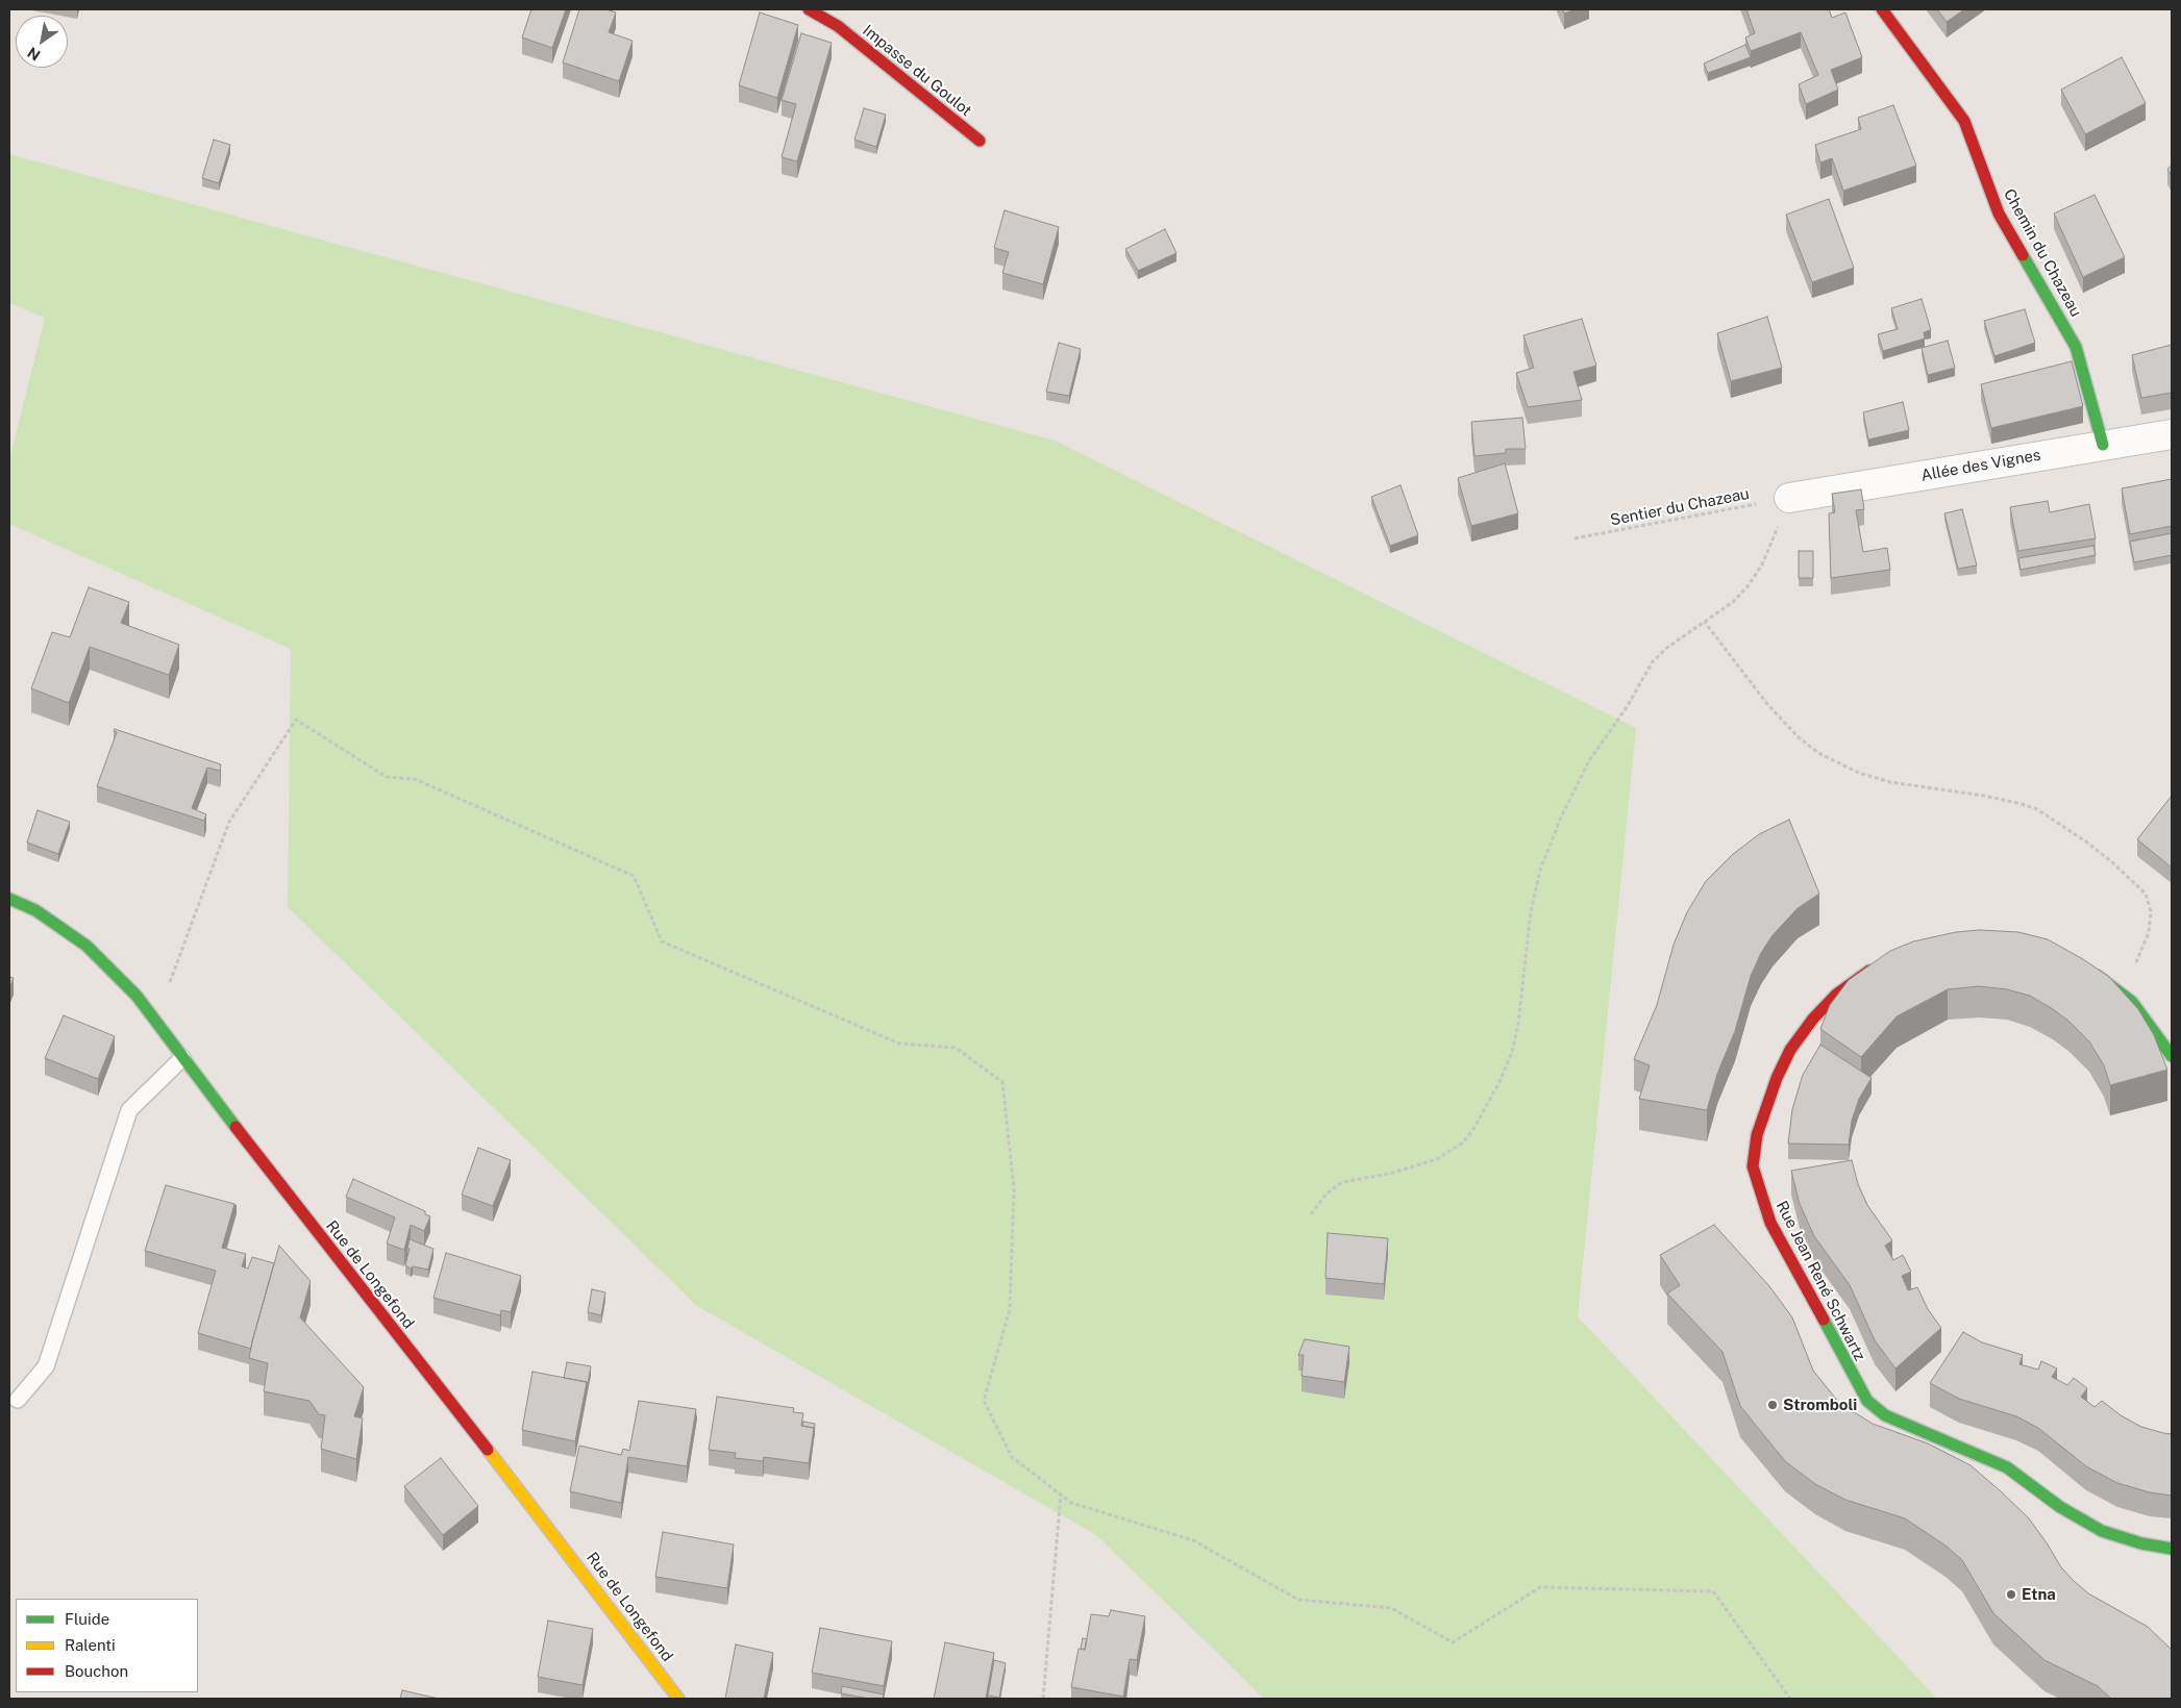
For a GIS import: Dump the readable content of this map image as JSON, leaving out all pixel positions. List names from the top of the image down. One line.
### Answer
{"streets":{"street":["Impasse du Goulot","Chemin du Chazeau","Allée des Vignes","Rue de Longefond","Rue Jean René Schwartz"],"path":["Sentier du Chazeau"]},"crossings":[["Chemin du Chazeau","Allée des Vignes"],["Allée des Vignes","Sentier du Chazeau"]],"places":["Stromboli","Etna"],"legend":["Fluide","Ralenti","Bouchon"],"north":"bottom left"}
